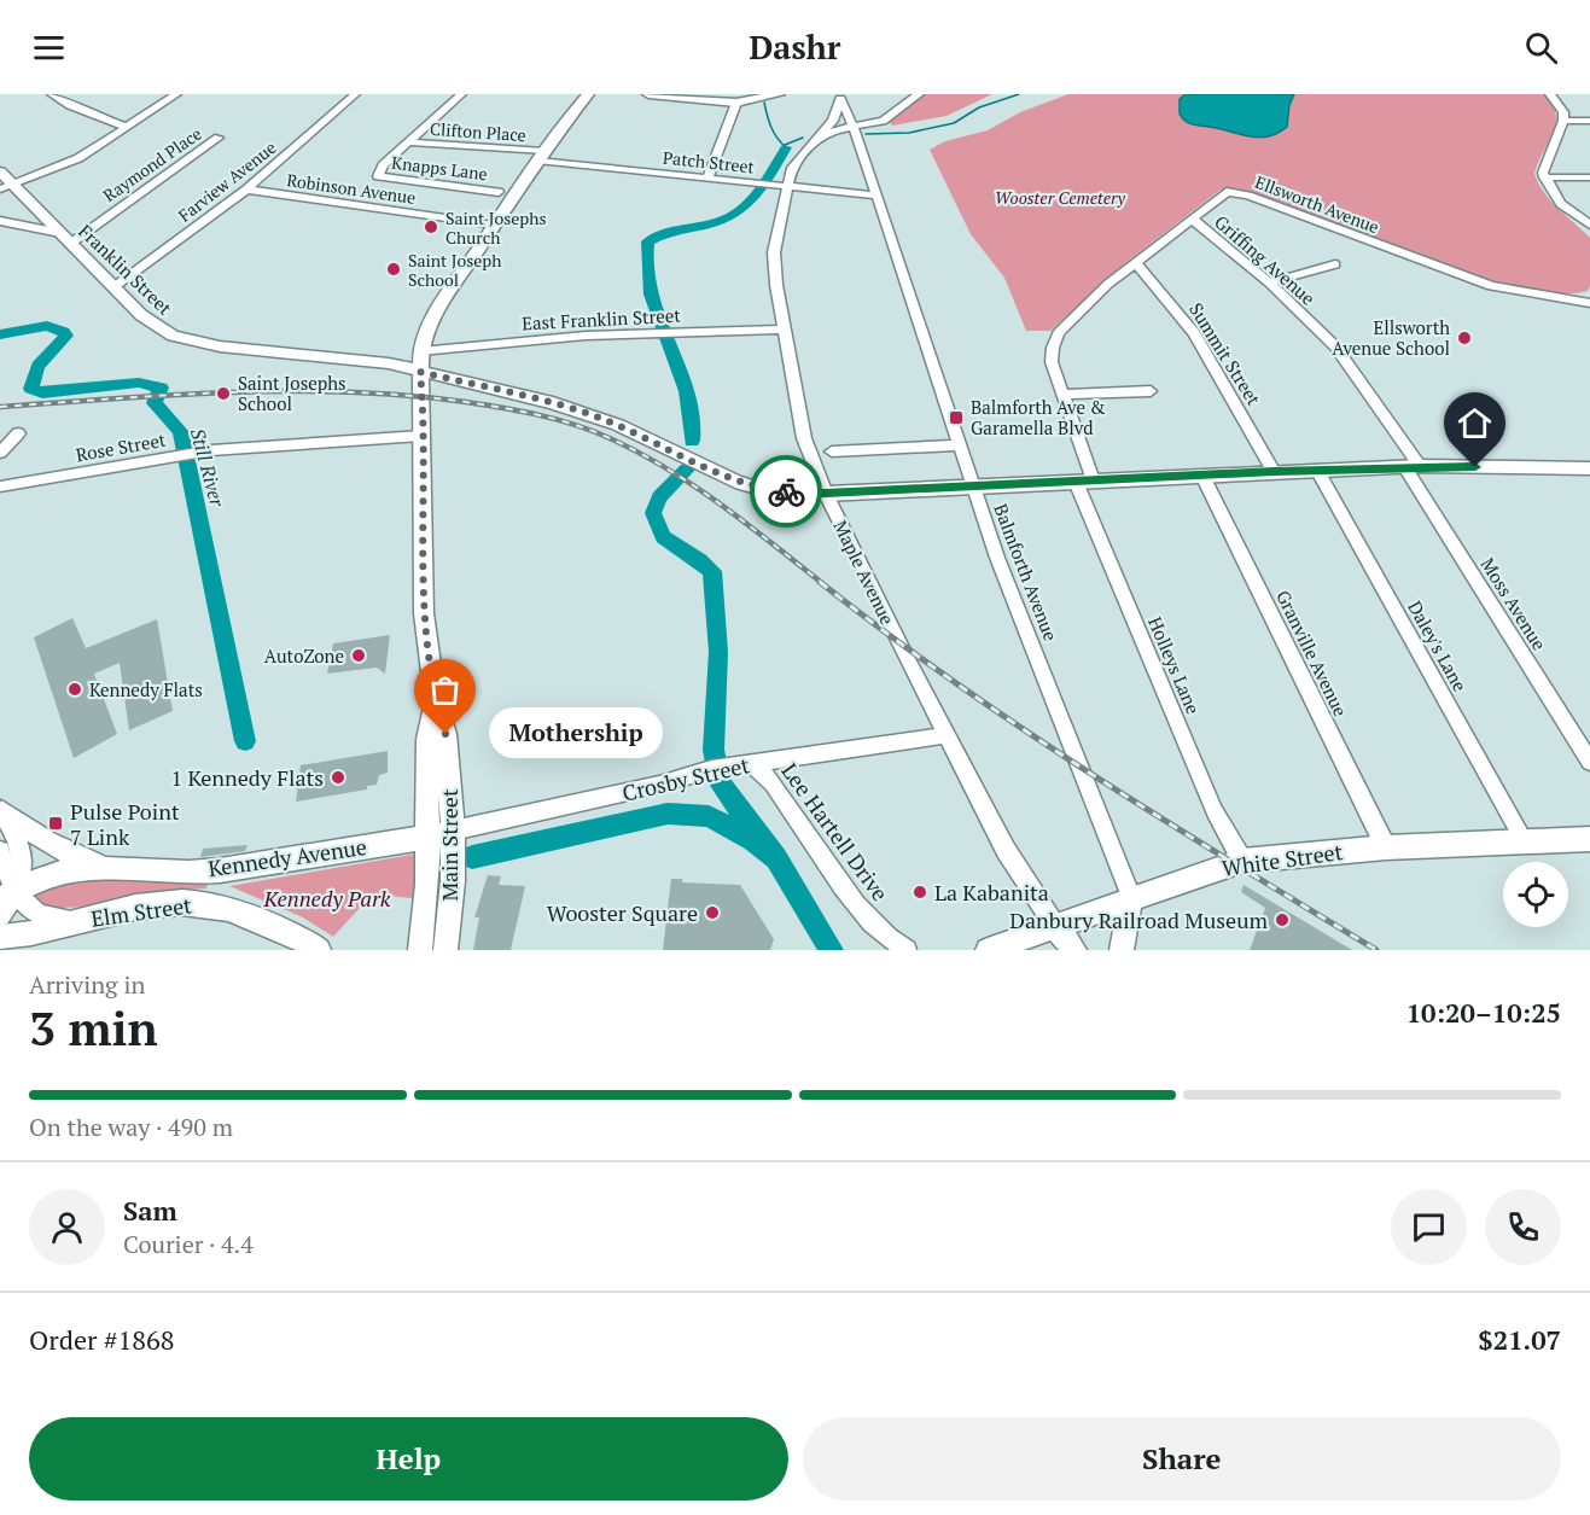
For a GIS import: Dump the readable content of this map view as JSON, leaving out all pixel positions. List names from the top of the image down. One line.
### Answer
{"streets":{"main road":["Franklin Street","Crosby Street","Main Street","Kennedy Avenue","White Street","Elm Street"],"street":["Clifton Place","Patch Street","Raymond Place","Knapps Lane","Farview Avenue","Robinson Avenue","Ellsworth Avenue","Griffing Avenue","East Franklin Street","Summit Street","Rose Street","Maple Avenue","Balmforth Avenue","Moss Avenue","Daley's Lane","Granville Avenue","Holleys Lane","Lee Hartell Drive"]},"crossings":[["Clifton Place","Patch Street"],["Clifton Place","Knapps Lane"],["Clifton Place","Main Street"],["Patch Street","Maple Avenue"],["Patch Street","Balmforth Avenue"],["Patch Street","Main Street"],["Raymond Place","Franklin Street"],["Farview Avenue","Robinson Avenue"],["Farview Avenue","Franklin Street"],["Robinson Avenue","Main Street"],["Ellsworth Avenue","Griffing Avenue"],["Ellsworth Avenue","Franklin Street"],["Ellsworth Avenue","Summit Street"],["Ellsworth Avenue","Holleys Lane"],["Griffing Avenue","Franklin Street"],["Griffing Avenue","Moss Avenue"],["Franklin Street","Summit Street"],["Franklin Street","Maple Avenue"],["Franklin Street","Balmforth Avenue"],["Franklin Street","Moss Avenue"],["Franklin Street","Daley's Lane"],["Franklin Street","Granville Avenue"],["Franklin Street","Holleys Lane"],["Franklin Street","Main Street"],["East Franklin Street","Maple Avenue"],["East Franklin Street","Main Street"],["Rose Street","Main Street"],["Maple Avenue","Balmforth Avenue"],["Maple Avenue","Crosby Street"],["Maple Avenue","White Street"],["Balmforth Avenue","White Street"],["Daley's Lane","White Street"],["Granville Avenue","White Street"],["Holleys Lane","White Street"],["Crosby Street","Lee Hartell Drive"],["Crosby Street","Main Street"],["Crosby Street","Kennedy Avenue"],["Main Street","Kennedy Avenue"]],"water":["Still River"],"parks":["Wooster Cemetery","Kennedy Park"],"places":{"other":["Saint Josephs Church","Saint Joseph School","Ellsworth Avenue School","Saint Josephs School","AutoZone","Kennedy Flats","Mothership","1 Kennedy Flats","La Kabanita","Wooster Square","Danbury Railroad Museum"],"transit":["Balmforth Ave & Garamella Blvd","Pulse Point 7 Link"]},"page":{"header":"Dashr","bubble":"Mothership","heading":["3 min","Arriving in","10:20–10:25"],"panel":["Sam","Courier · 4.4","Order #1868","$21.07"],"bar":"On the way · 490 m","buttons":["Help","Share"]}}
